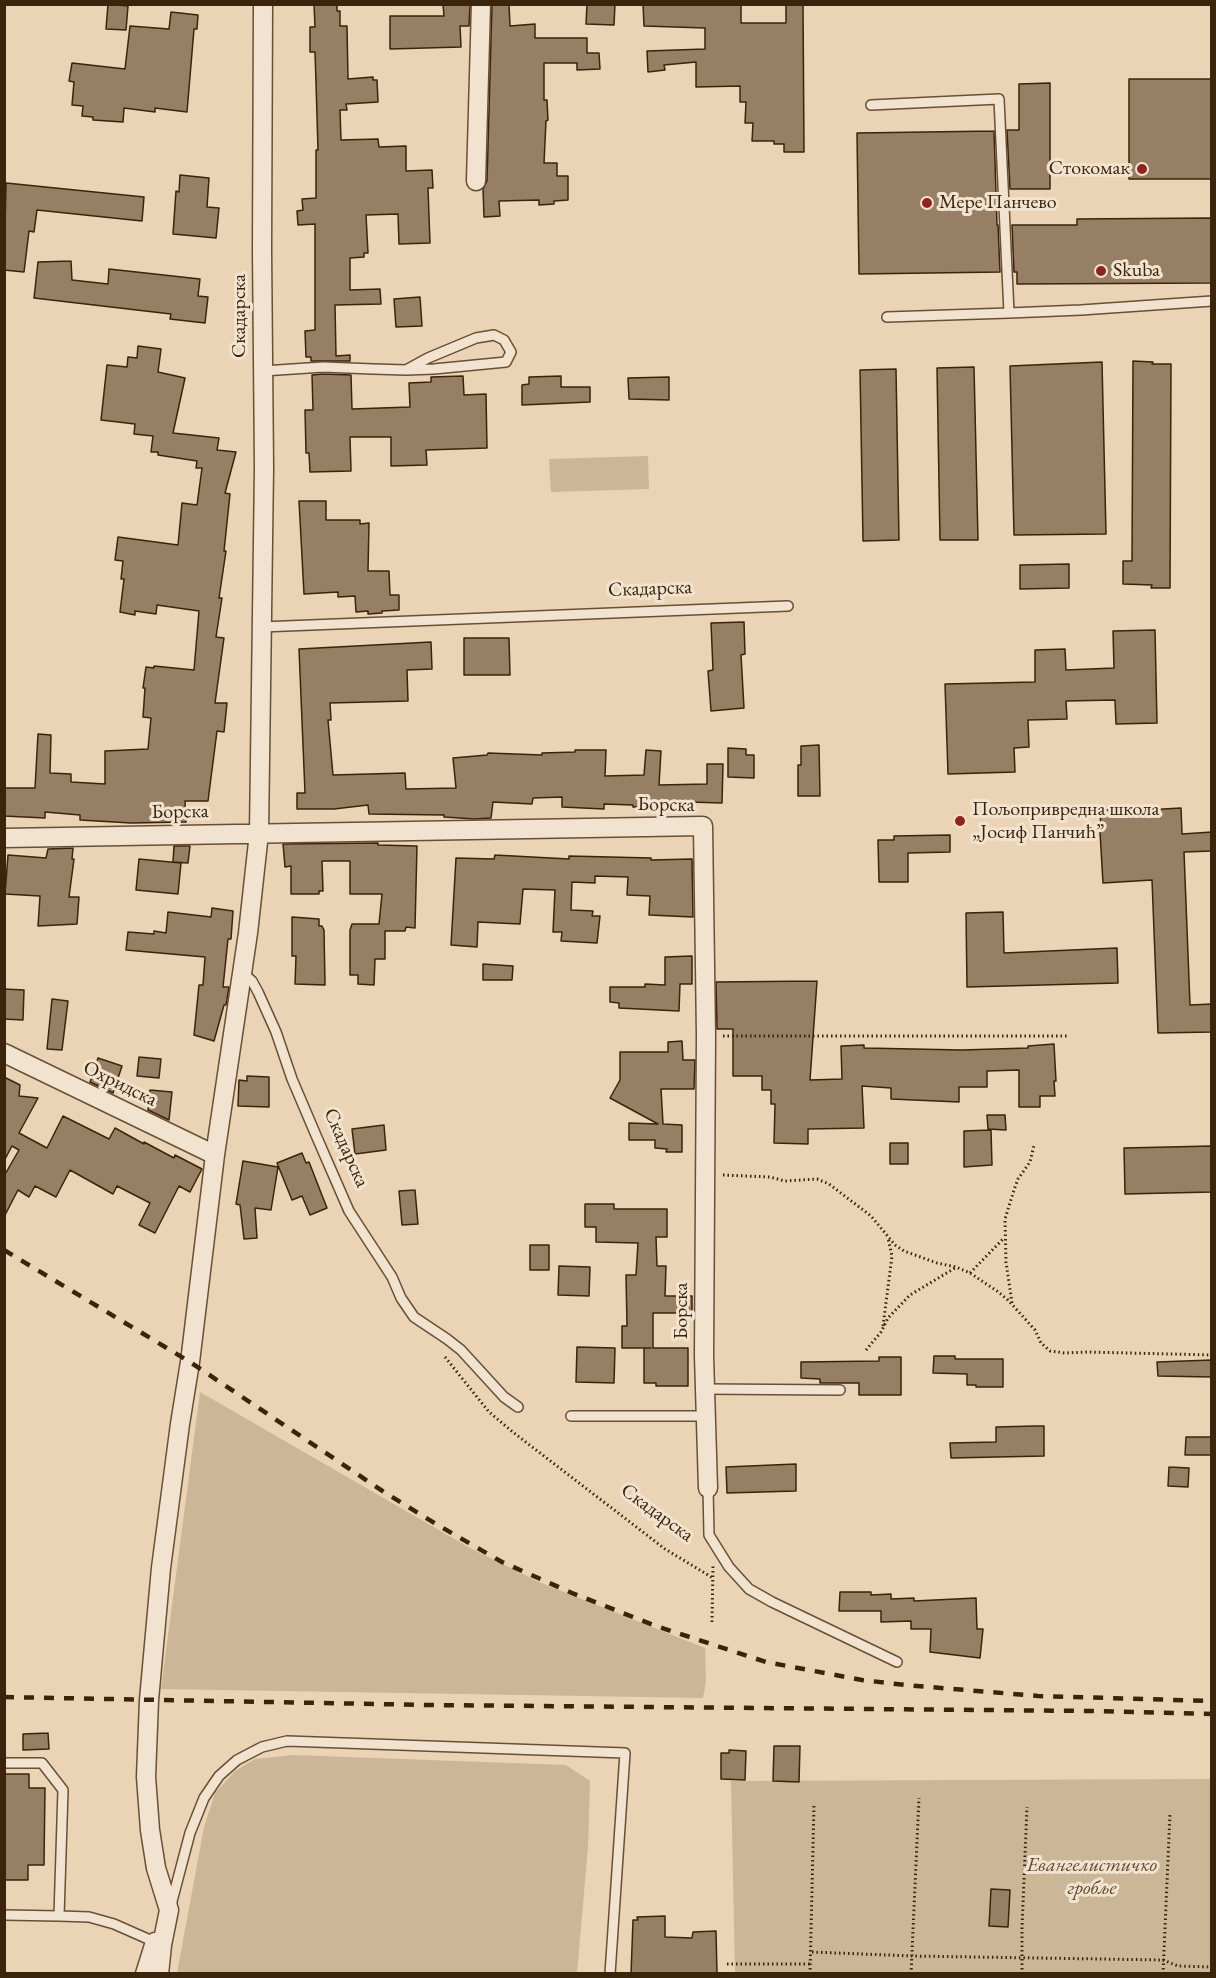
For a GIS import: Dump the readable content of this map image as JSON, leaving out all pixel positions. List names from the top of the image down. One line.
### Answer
{"streets":{"street":["Скадарска","Борска","Охридска"]},"crossings":[["Скадарска","Борска"],["Скадарска","Охридска"]],"parks":["Евангелистичко гробље"],"places":["Стокомак","Мере Панчево","Skuba","Пољопривредна школа „Јосиф Панчић”"]}
